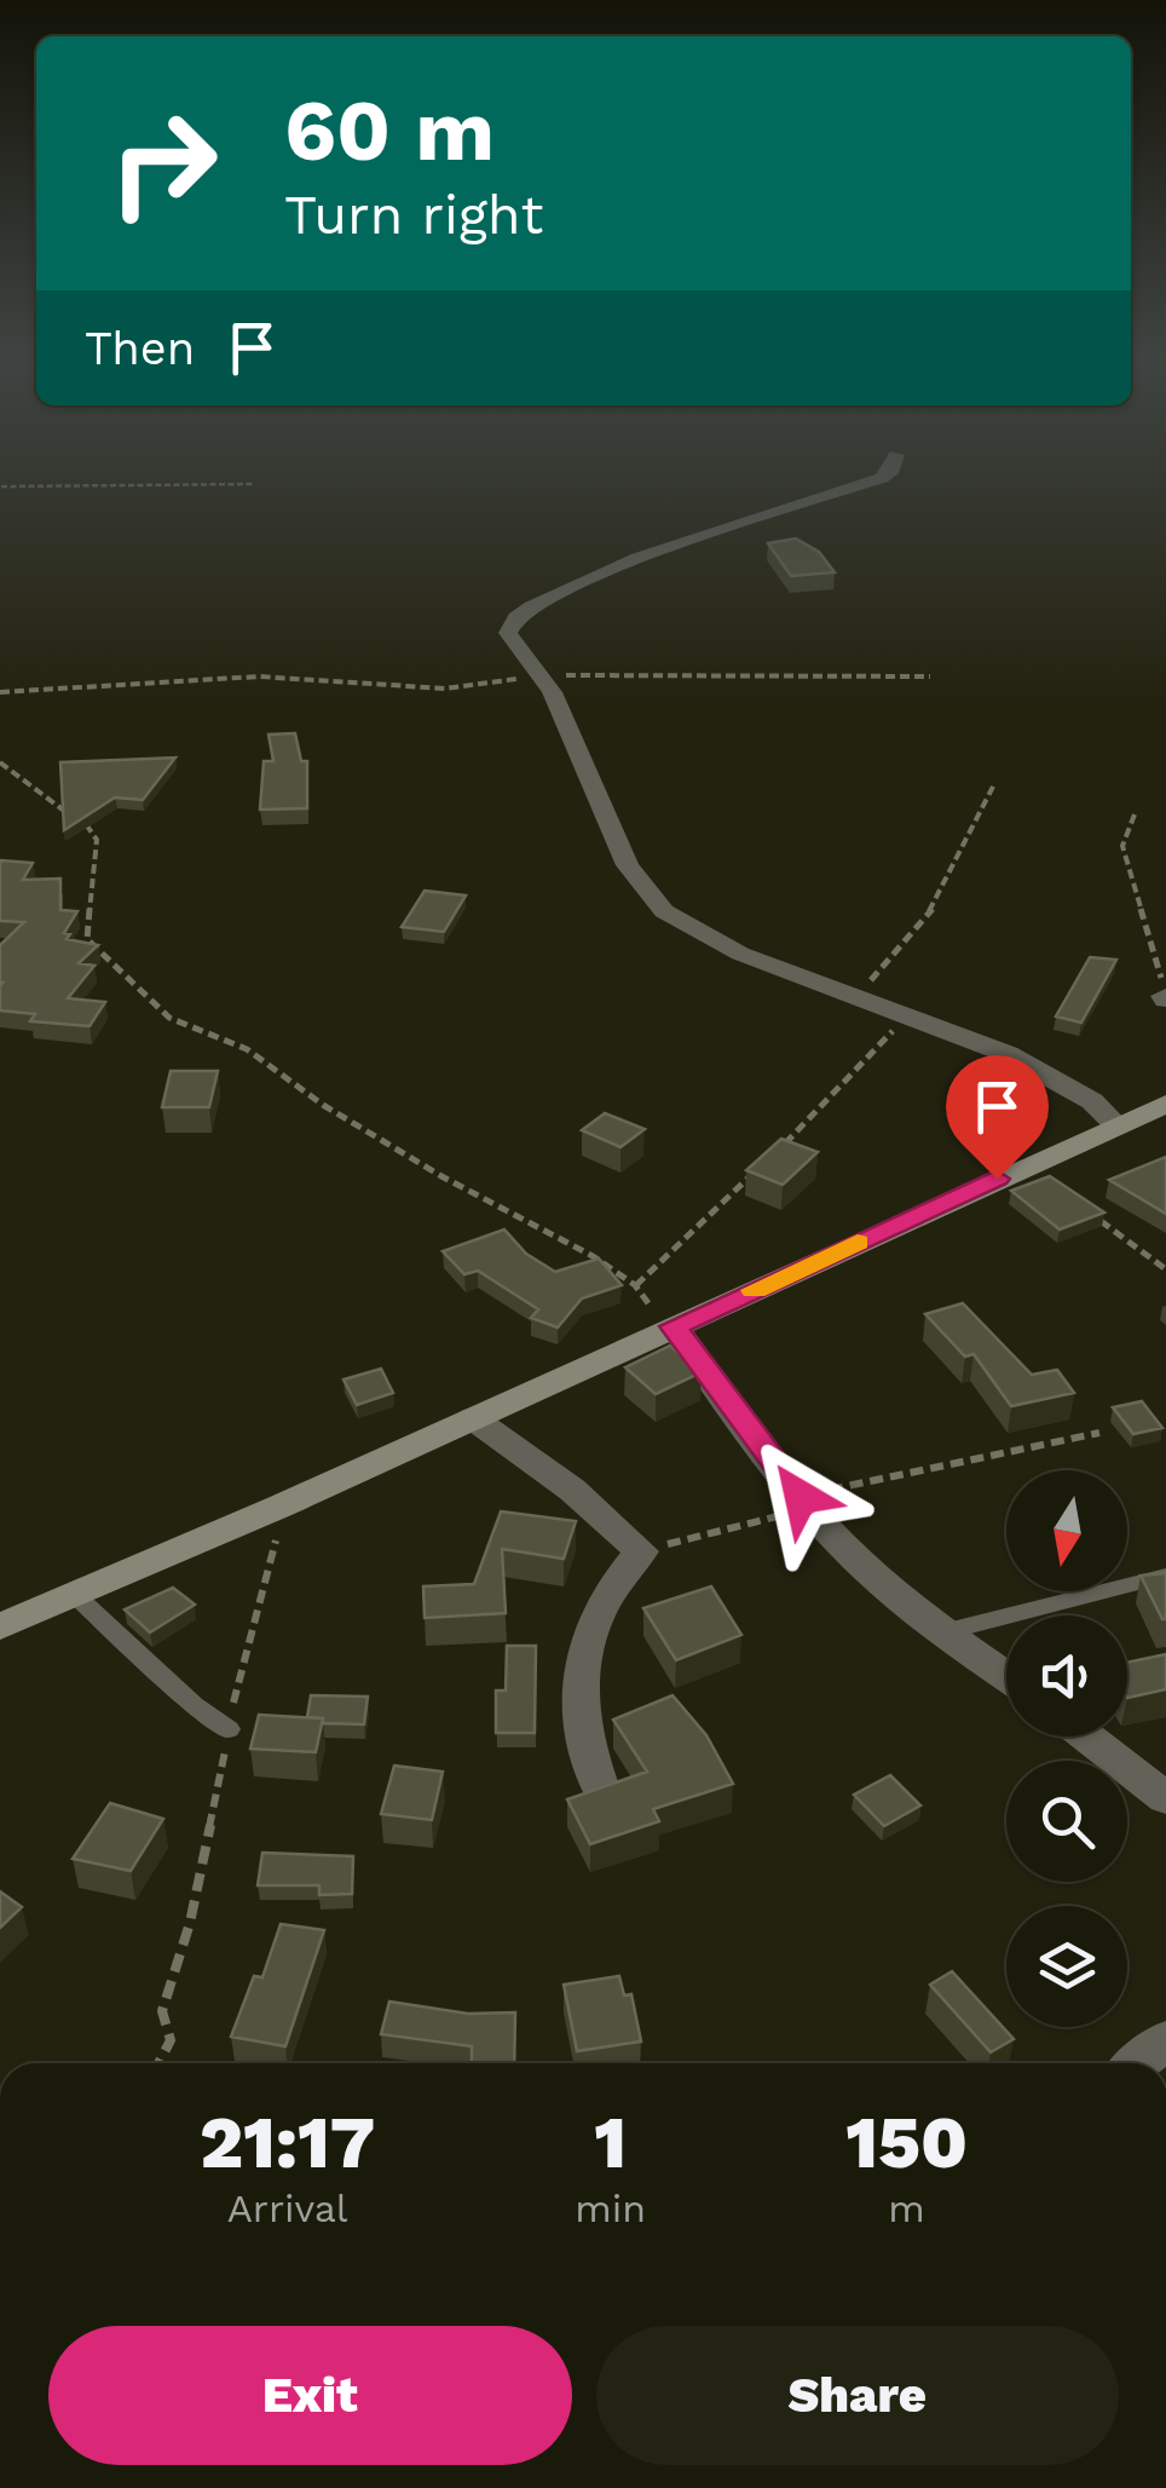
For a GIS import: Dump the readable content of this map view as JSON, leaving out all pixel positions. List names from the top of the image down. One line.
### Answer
{"north":"bottom","page":{"turn":["60 m","Turn right"],"then":"Then","eta":["21:17","Arrival","1","min","150","m"],"buttons":["Exit","Share"]}}
